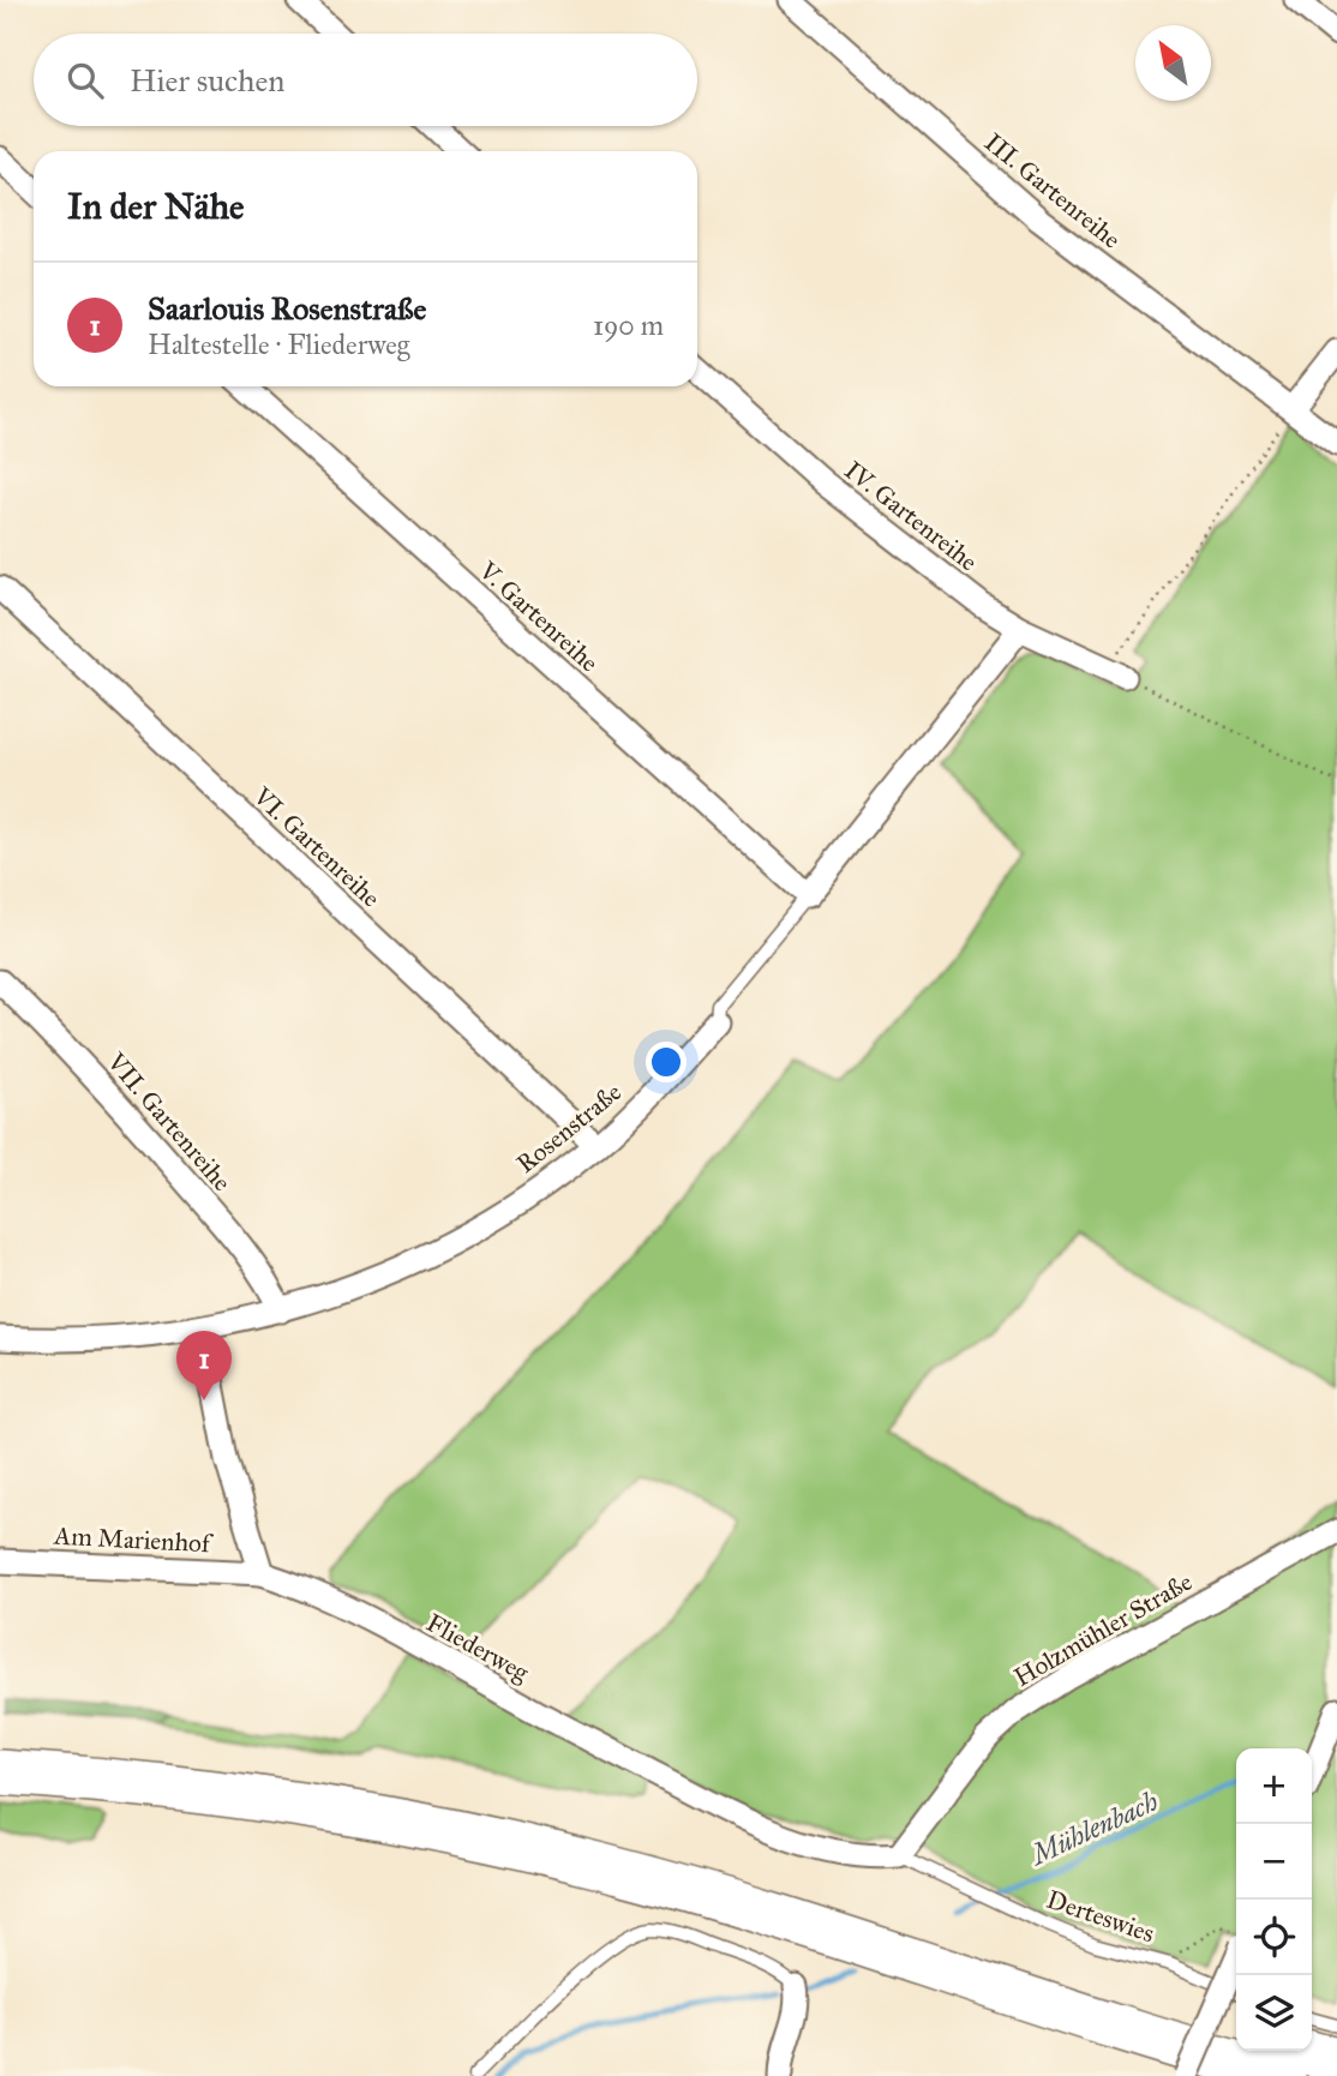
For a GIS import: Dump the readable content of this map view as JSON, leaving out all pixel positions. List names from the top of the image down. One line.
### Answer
{"streets":{"street":["III. Gartenreihe","IV. Gartenreihe","V. Gartenreihe","VI. Gartenreihe","VII. Gartenreihe","Rosenstraße","Am Marienhof","Holzmühler Straße","Fliederweg"],"lane":["Derteswies"]},"crossings":[["IV. Gartenreihe","Rosenstraße"],["V. Gartenreihe","Rosenstraße"],["VI. Gartenreihe","Rosenstraße"],["VII. Gartenreihe","Rosenstraße"],["Am Marienhof","Fliederweg"],["Holzmühler Straße","Fliederweg"],["Holzmühler Straße","Derteswies"],["Fliederweg","Derteswies"]],"water":["Mühlenbach"],"north":"top left","page":{"search":"Hier suchen","heading":"In der Nähe","list":[{"mark":"1","name":"Saarlouis Rosenstraße","note":"Haltestelle · Fliederweg","value":"190 m"}],"pins":"1","map_buttons":["+","−"]}}
